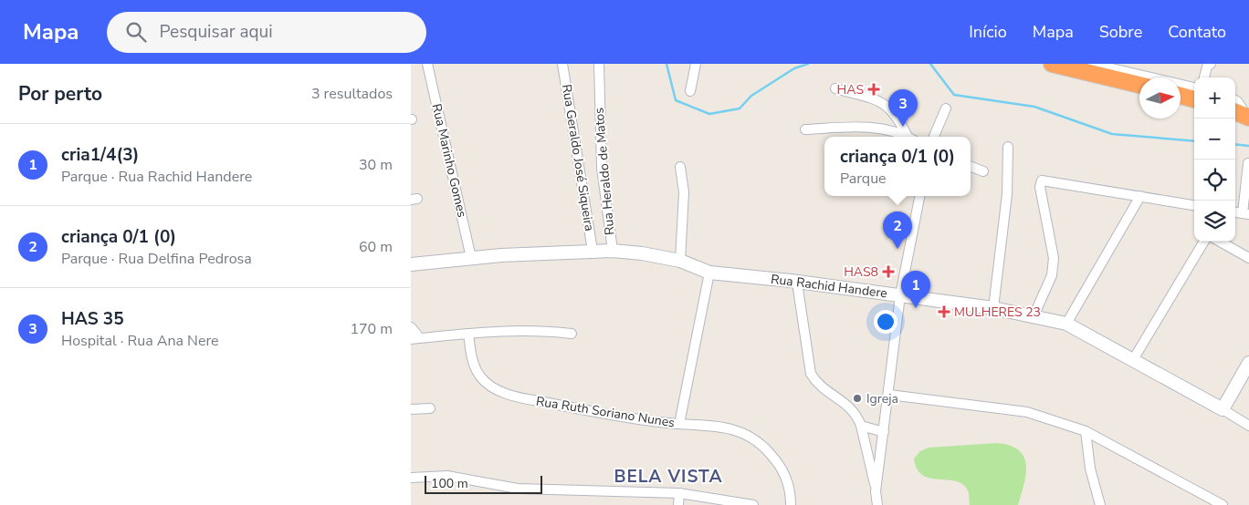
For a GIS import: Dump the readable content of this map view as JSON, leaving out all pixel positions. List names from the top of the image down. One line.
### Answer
{"streets":{"street":["Rua Geraldo José Siqueira","Rua Marinho Gomes","Rua Heraldo de Matos","Rua Rachid Handere","Rua Ruth Soriano Nunes"]},"crossings":[["Rua Geraldo José Siqueira","Rua Rachid Handere"],["Rua Marinho Gomes","Rua Rachid Handere"],["Rua Heraldo de Matos","Rua Rachid Handere"]],"districts":["BELA VISTA"],"places":{"health":["HAS","HAS8","MULHERES 23"],"other":["Igreja"]},"scale_bar":"100 m","north":"right","page":{"header":"Mapa","search":"Pesquisar aqui","nav":["Início","Mapa","Sobre","Contato"],"heading":["Por perto","3 resultados"],"map_buttons":["+","−"],"pins":["3","2","1"],"list":[{"mark":"1","name":"cria1/4(3)","note":"Parque · Rua Rachid Handere","value":"30 m"},{"mark":"2","name":"criança 0/1 (0)","note":"Parque · Rua Delfina Pedrosa","value":"60 m"},{"mark":"3","name":"HAS 35","note":"Hospital · Rua Ana Nere","value":"170 m"}],"popup":["criança 0/1 (0)","Parque"],"scale":"100 m"}}
